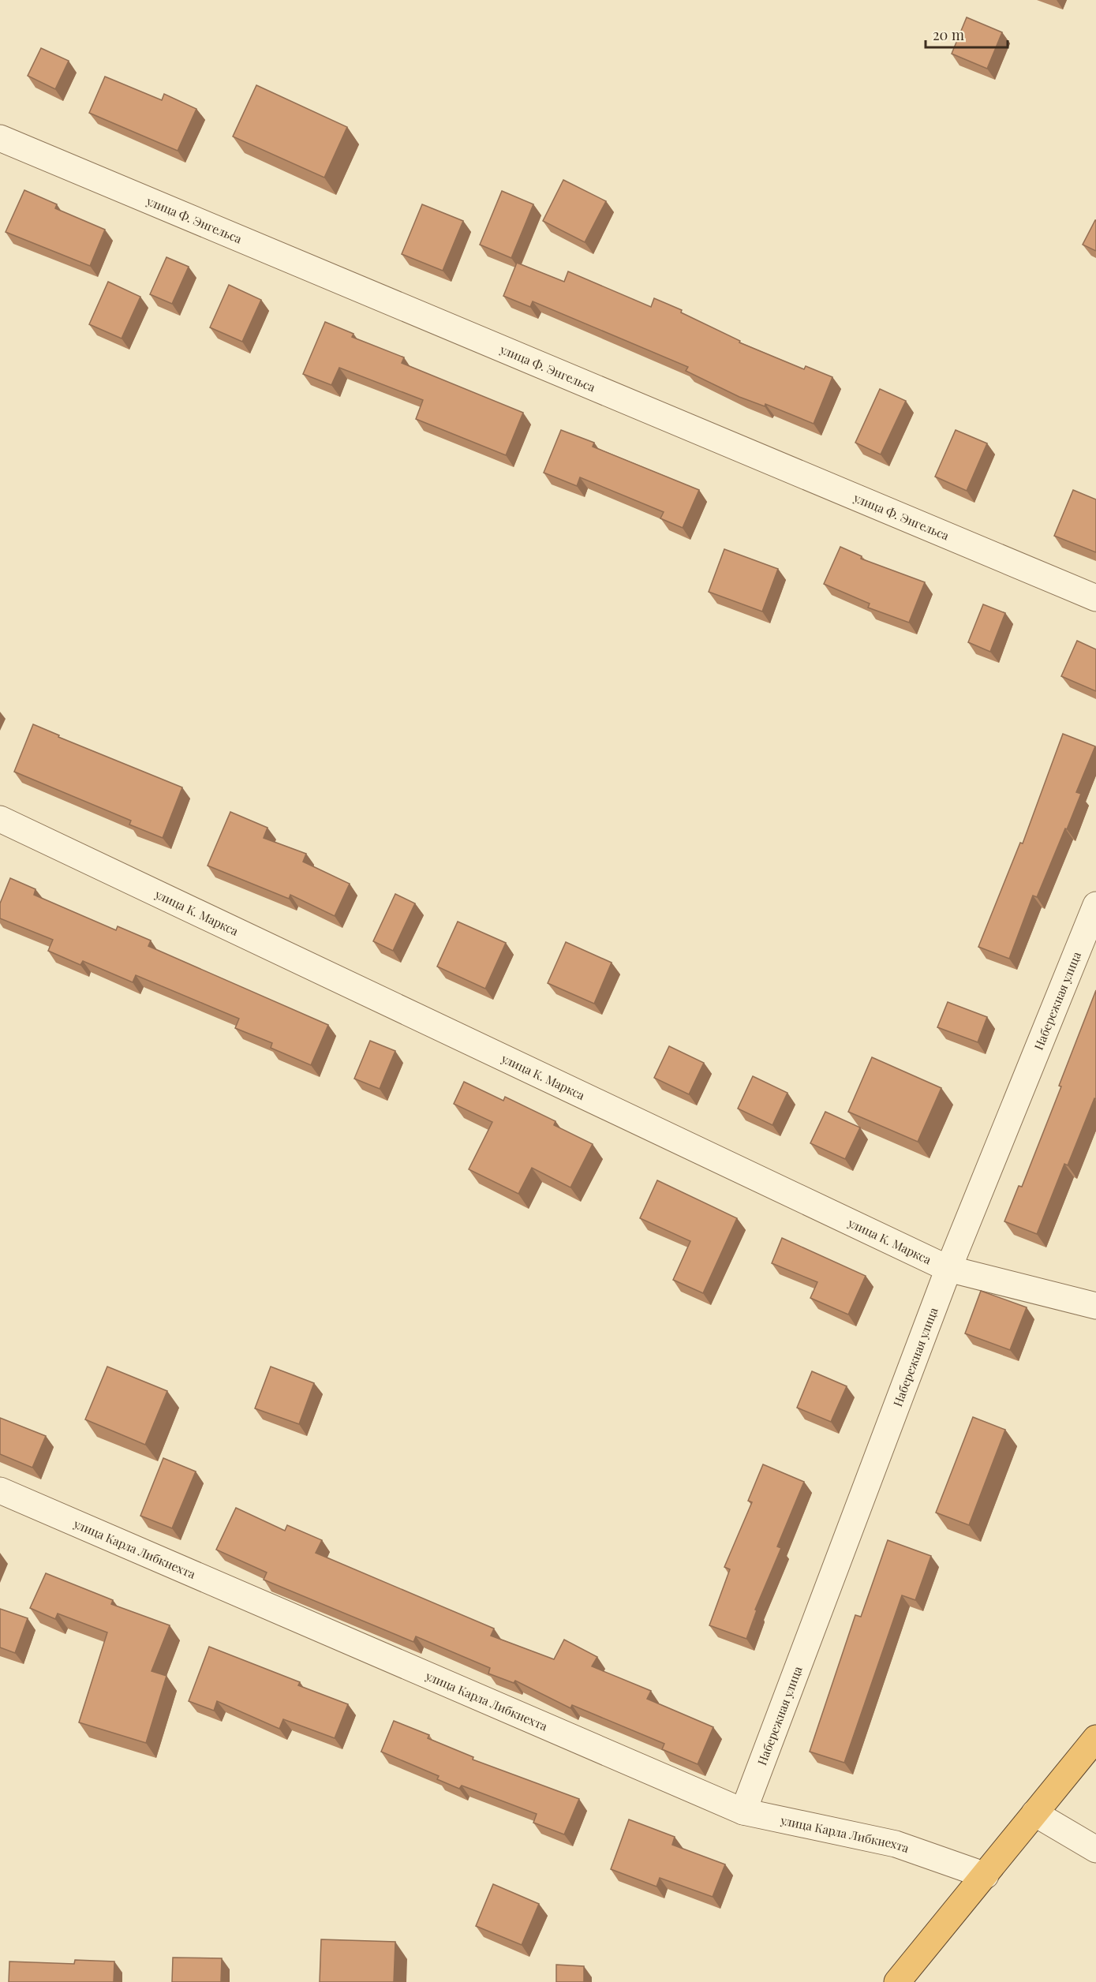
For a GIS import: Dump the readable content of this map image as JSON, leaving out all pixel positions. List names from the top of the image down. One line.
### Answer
{"streets":{"street":["улица Ф. Энгельса","улица К. Маркса","Набережная улица","улица Карла Либкнехта"]},"crossings":[["улица К. Маркса","Набережная улица"],["Набережная улица","улица Карла Либкнехта"]],"scale_bar":"20 m"}
